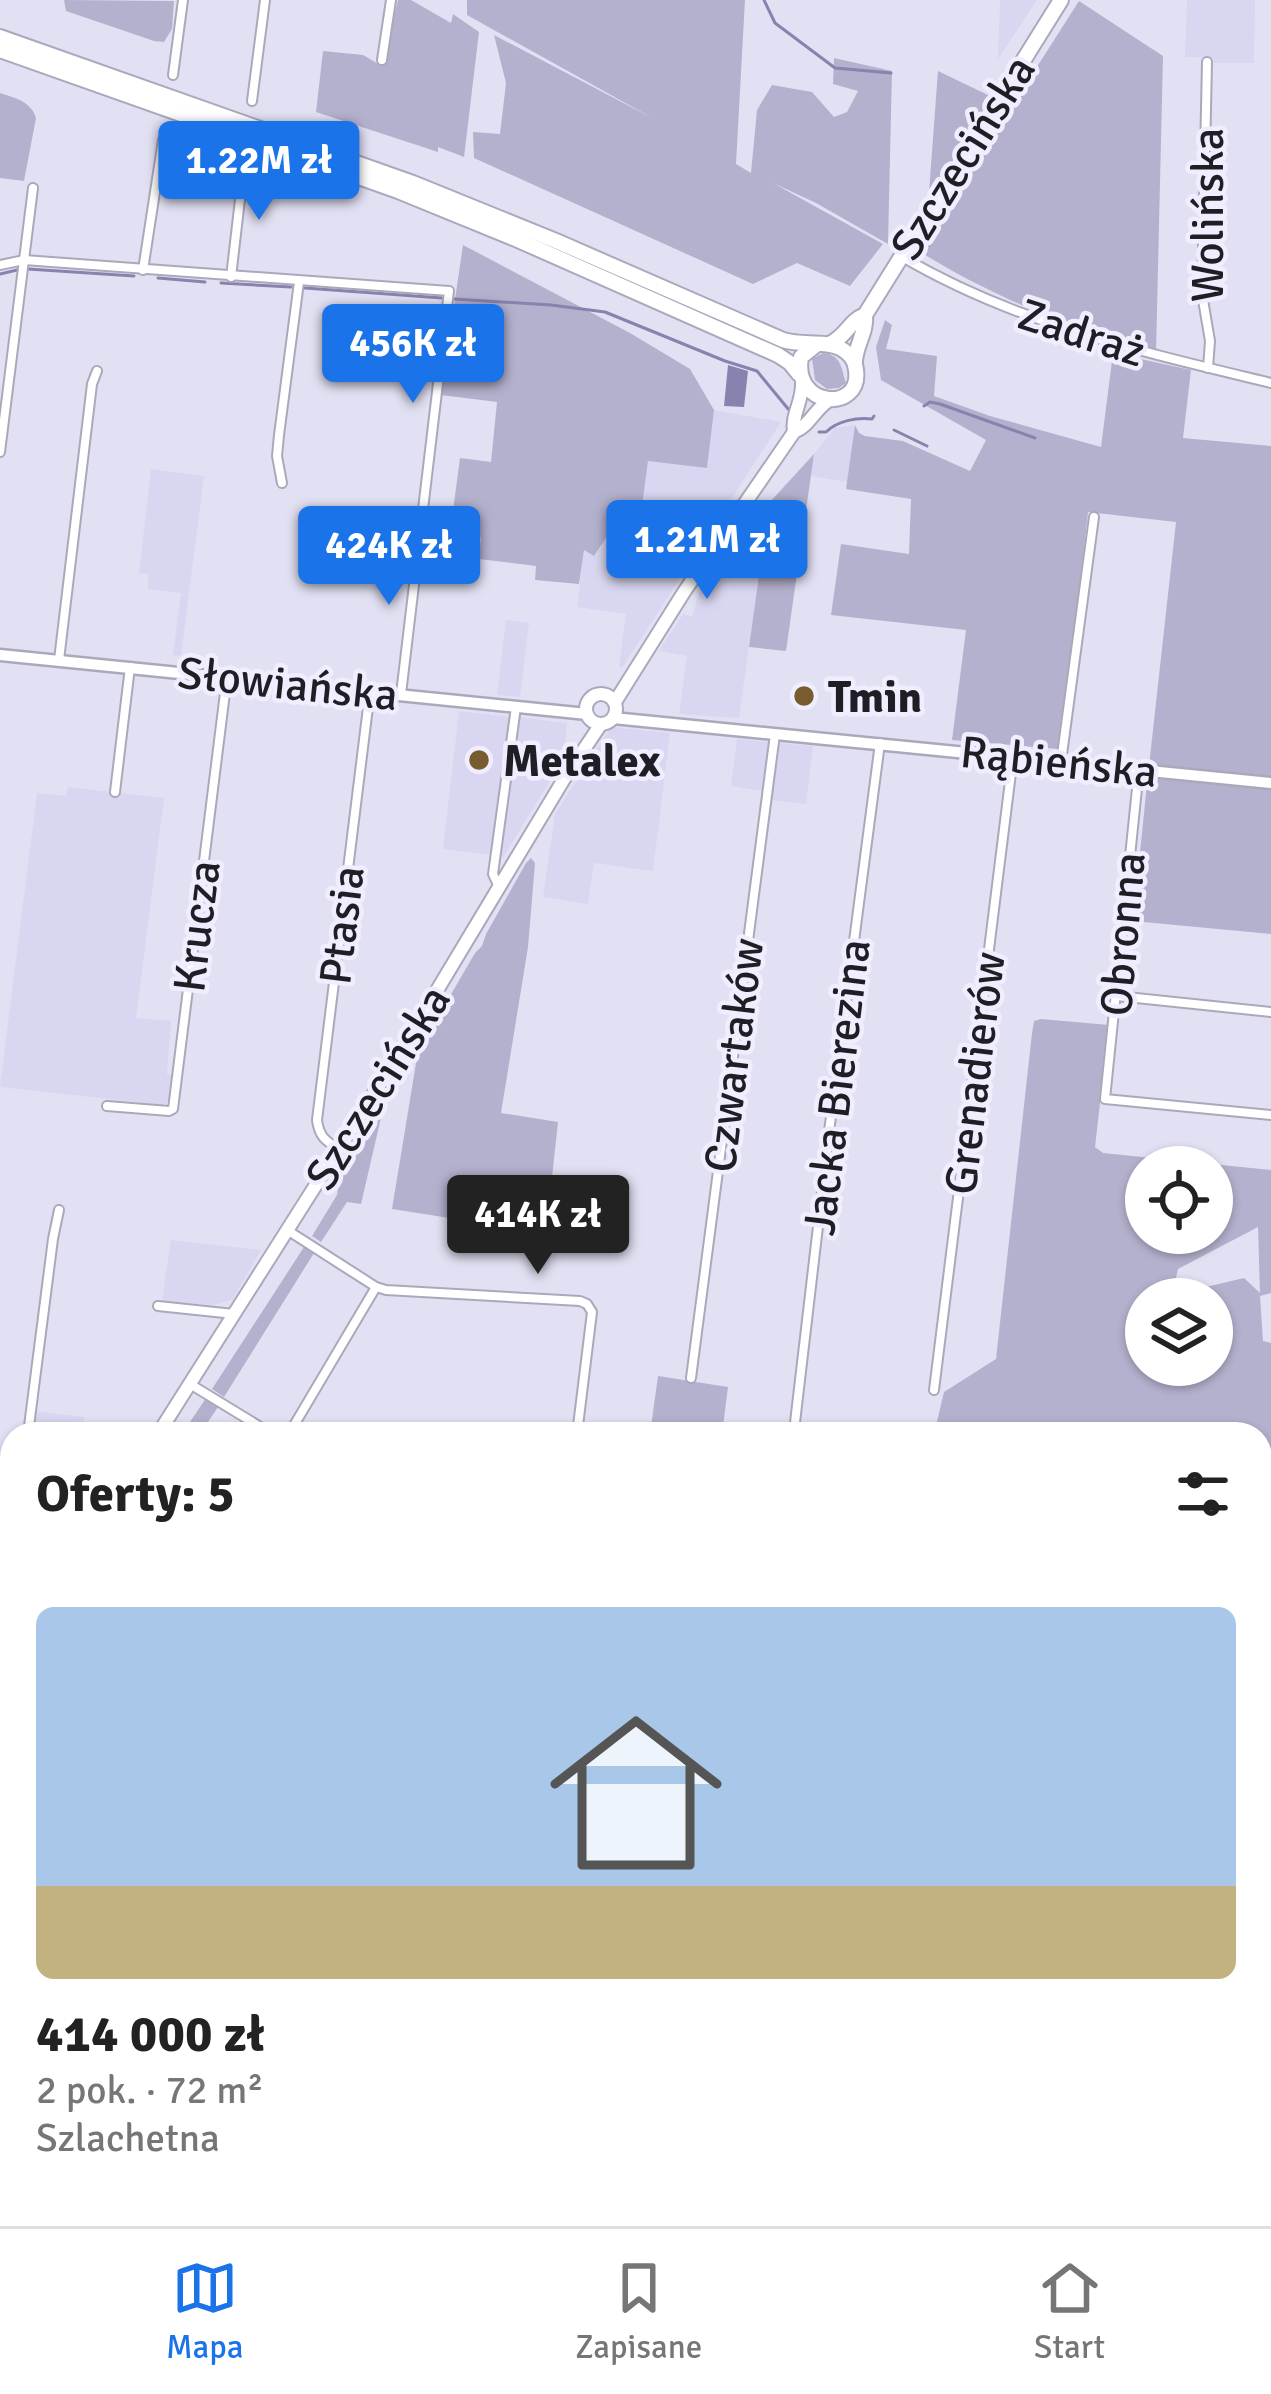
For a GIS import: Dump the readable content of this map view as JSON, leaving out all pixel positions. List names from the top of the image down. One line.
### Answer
{"streets":{"main road":["Szczecińska"],"street":["Wolińska","Zadraż","Słowiańska","Rąbieńska","Ptasia","Krucza","Obronna","Czwartaków","Grenadierów","Jacka Bierezina"]},"crossings":[["Szczecińska","Zadraż"],["Szczecińska","Słowiańska"],["Szczecińska","Rąbieńska"],["Szczecińska","Ptasia"],["Wolińska","Zadraż"],["Słowiańska","Rąbieńska"],["Słowiańska","Ptasia"],["Słowiańska","Krucza"],["Rąbieńska","Obronna"],["Rąbieńska","Czwartaków"],["Rąbieńska","Grenadierów"],["Rąbieńska","Jacka Bierezina"]],"places":["Tmin","Metalex"],"page":{"price":["1.22M zł","456K zł","1.21M zł","424K zł","414K zł"],"heading":"Oferty: 5","list":[{"name":"414 000 zł","note":"2 pok. · 72 m² · Szlachetna"}],"tabs":["Mapa","Zapisane","Start"]}}
